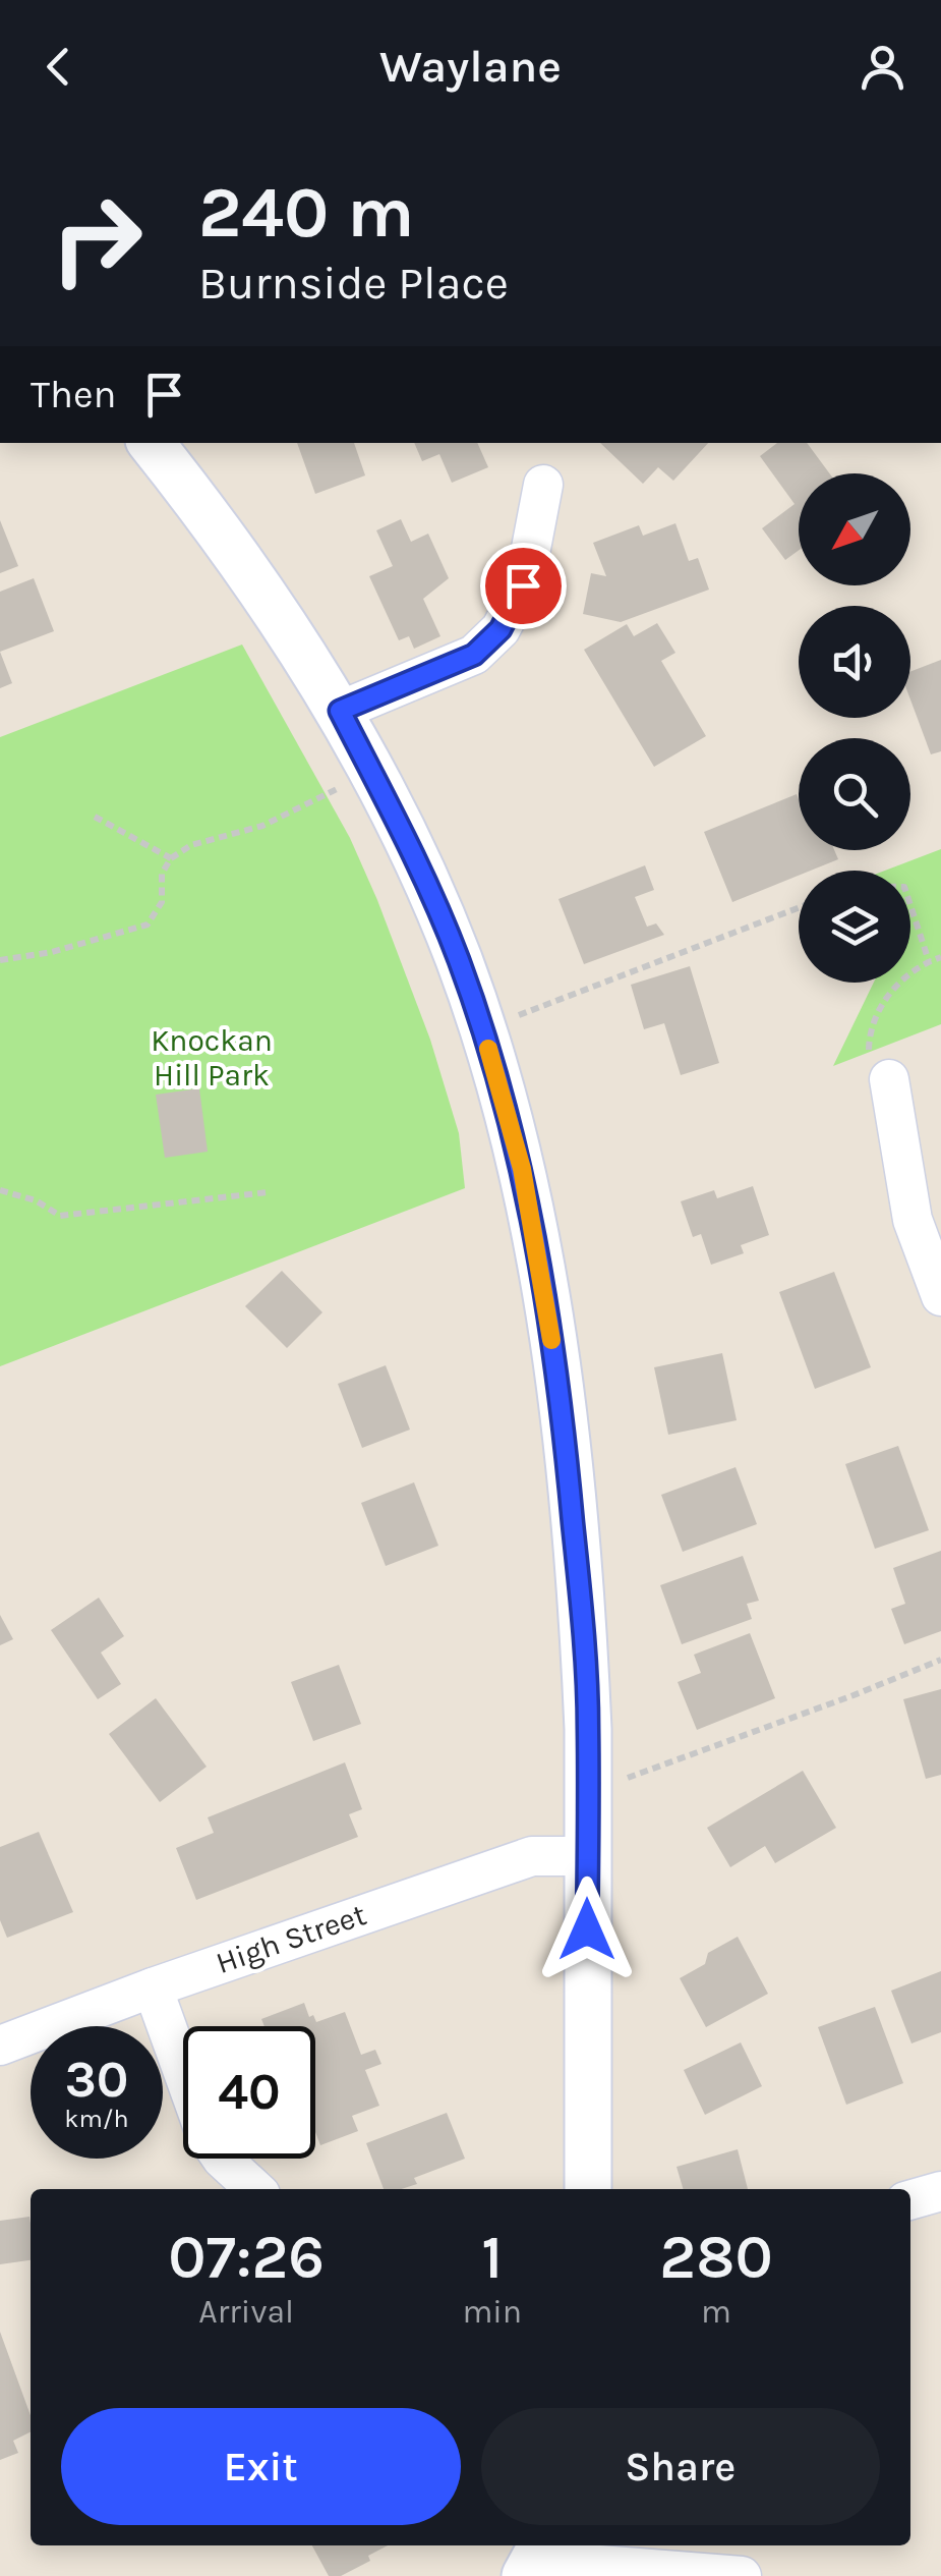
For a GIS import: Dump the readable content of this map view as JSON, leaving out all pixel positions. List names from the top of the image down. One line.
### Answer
{"streets":{"street":["High Street"]},"parks":["Knockan Hill Park"],"north":"bottom left","page":{"header":"Waylane","turn":["240 m","Burnside Place"],"then":"Then","speed":"30 km/h","limit":"40","eta":["07:26","Arrival","1","min","280","m"],"buttons":["Exit","Share"]}}
